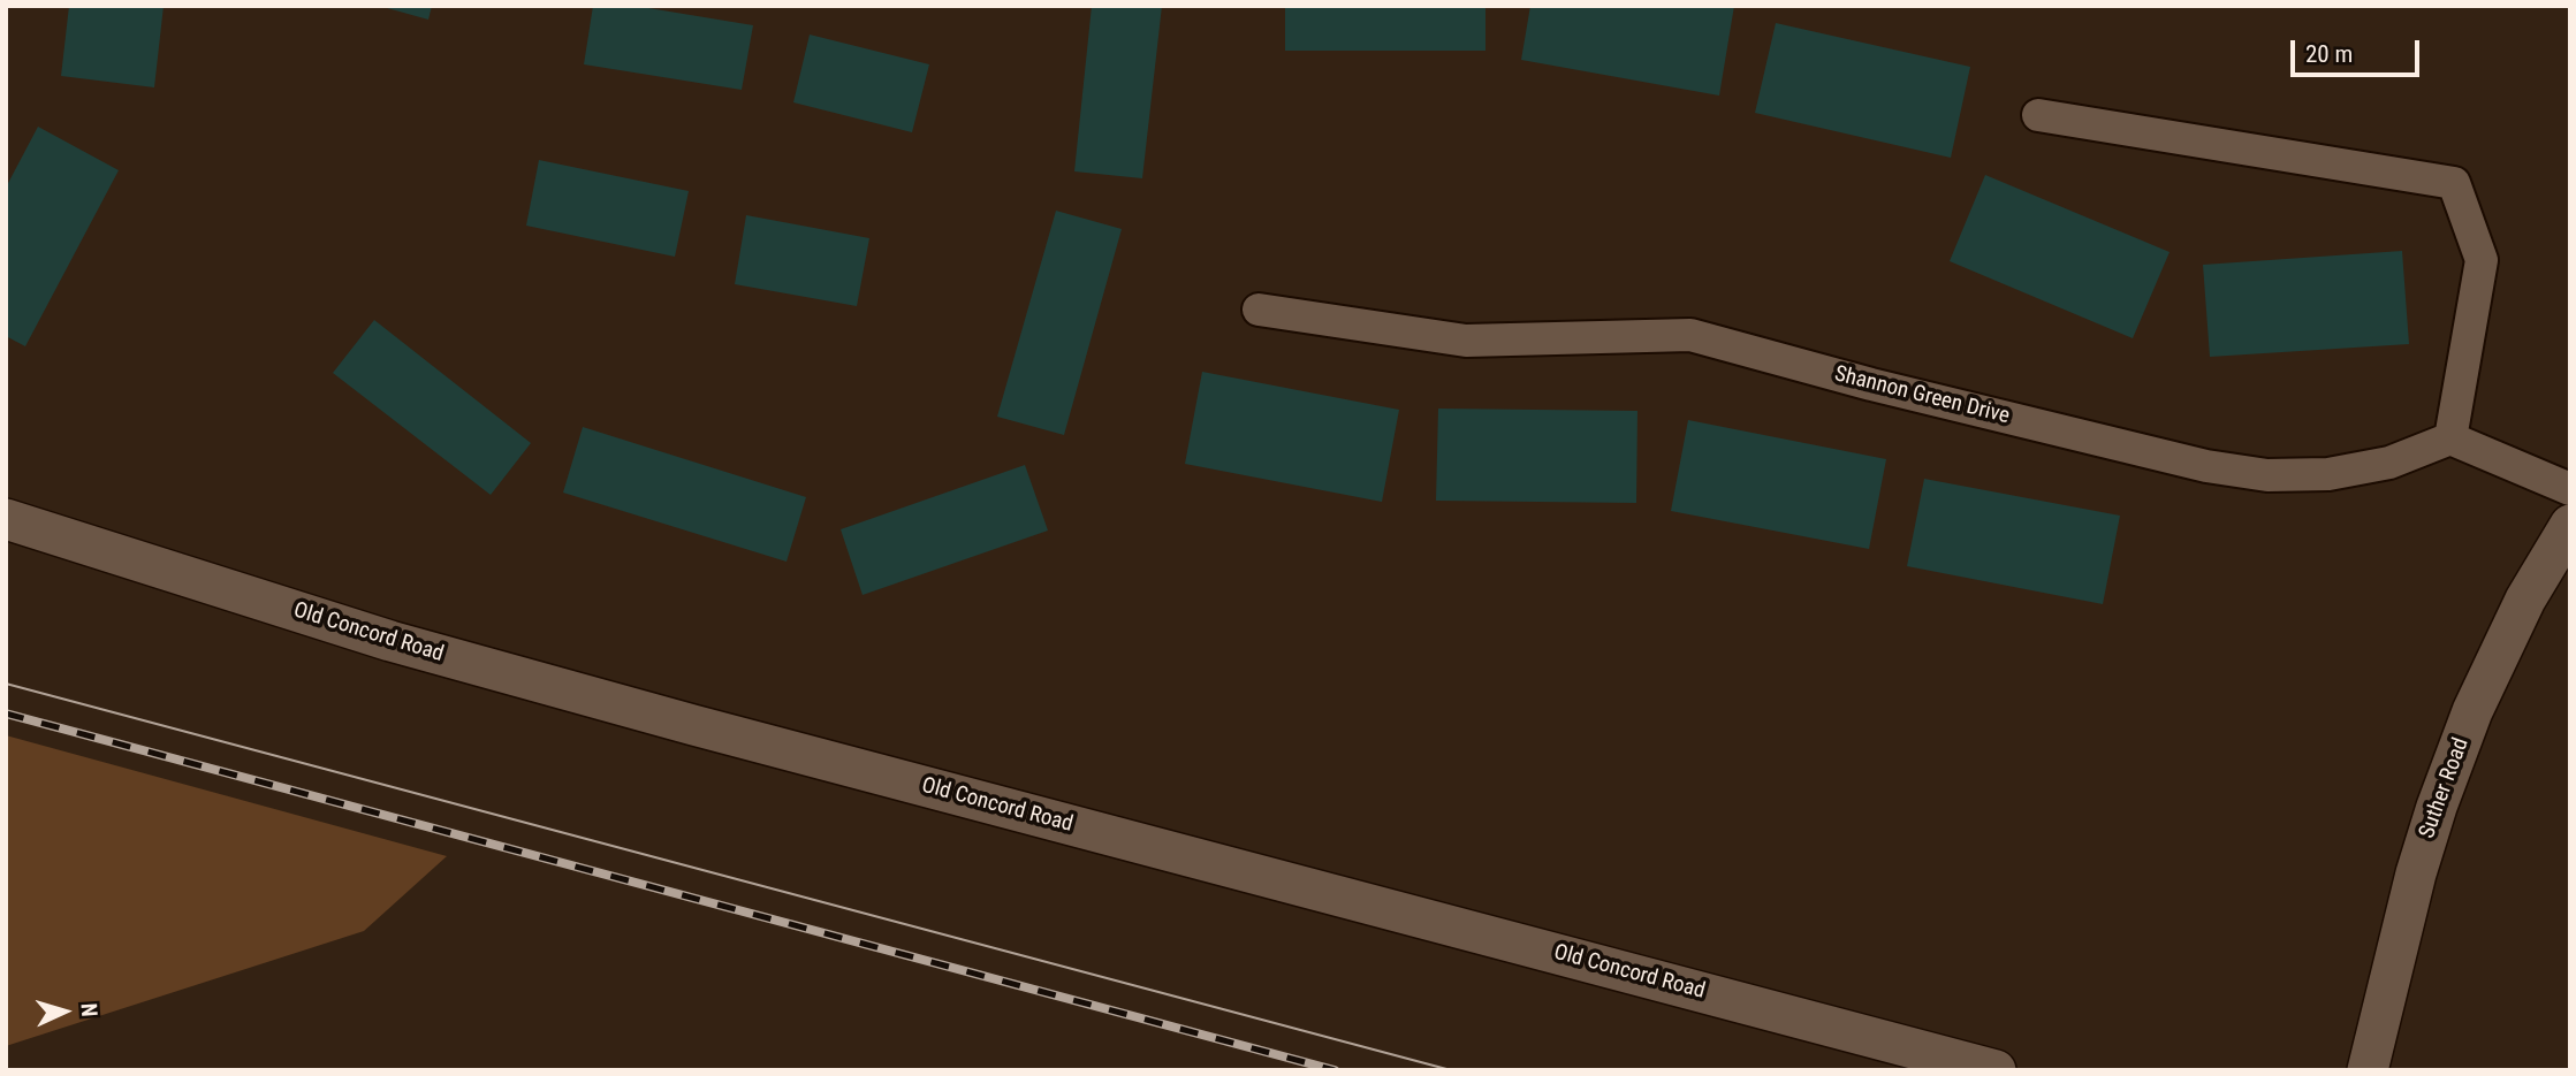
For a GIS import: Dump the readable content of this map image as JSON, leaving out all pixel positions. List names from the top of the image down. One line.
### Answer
{"streets":{"street":["Shannon Green Drive","Old Concord Road","Suther Road"]},"scale_bar":"20 m","north":"right"}
